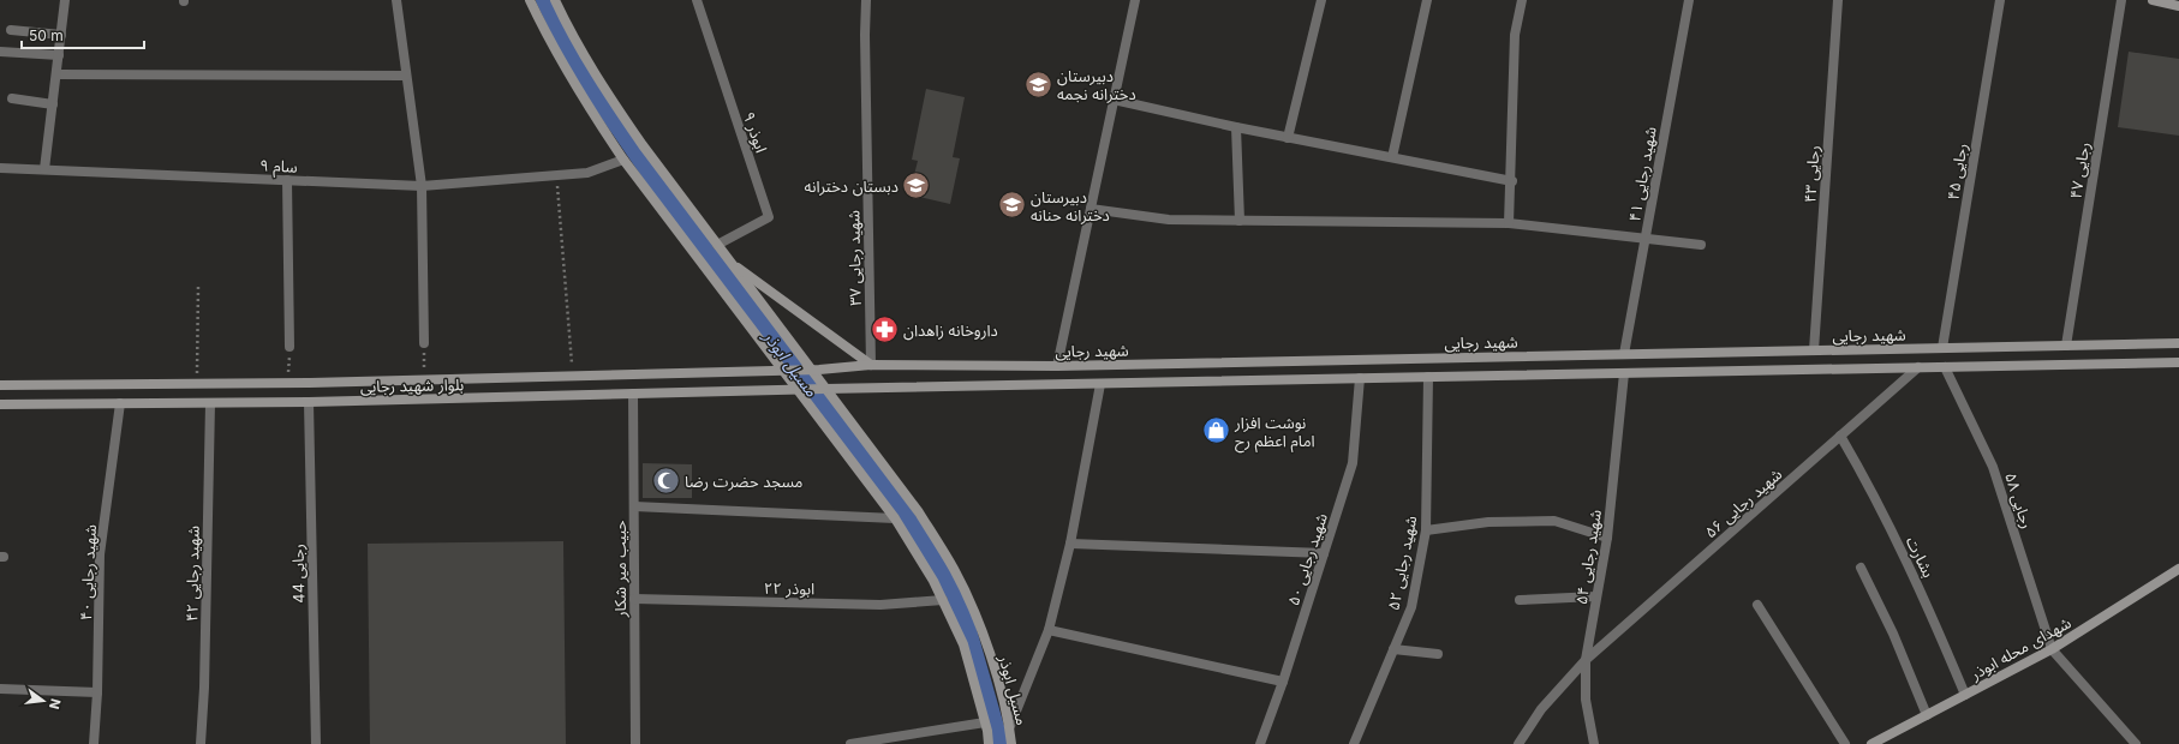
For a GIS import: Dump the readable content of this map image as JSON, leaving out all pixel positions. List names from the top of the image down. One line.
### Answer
{"streets":{"main road":["شهید رجایی","بلوار شهید رجایی","شهدای محله ابوذر","مسیل ابوذر"],"street":["ابوذر ۹","سام ۹","رجایی ۴۷","رجایی ۴۵","شهید رجایی ۴۱","رجایی ۴۳","شهید رجایی ۳۷","رجایی ۵۸","شهید رجایی ۵۶","شهید رجایی ۵۴","بشارت","شهید رجایی ۵۰","شهید رجایی ۵۲","حبیب میر شکار","شهید رجایی ۴۰","شهید رجایی ۴۲","رجایی 44","ابوذر ۲۲"]},"crossings":[["ابوذر ۹","مسیل ابوذر"],["رجایی ۴۷","شهید رجایی"],["رجایی ۴۵","شهید رجایی"],["شهید رجایی ۴۱","شهید رجایی"],["رجایی ۴۳","شهید رجایی"],["شهید رجایی ۳۷","شهید رجایی"],["شهید رجایی","بلوار شهید رجایی"],["شهید رجایی","مسیل ابوذر"],["بلوار شهید رجایی","حبیب میر شکار"],["بلوار شهید رجایی","شهید رجایی ۴۰"],["بلوار شهید رجایی","شهید رجایی ۴۲"],["بلوار شهید رجایی","رجایی 44"],["بلوار شهید رجایی","مسیل ابوذر"],["رجایی ۵۸","شهدای محله ابوذر"],["شهید رجایی ۵۶","شهید رجایی ۵۴"],["شهید رجایی ۵۶","بشارت"],["بشارت","شهدای محله ابوذر"],["حبیب میر شکار","ابوذر ۲۲"]],"water":["مسیل ابوذر"],"places":{"school or university":["دبیرستان دخترانه نجمه","دبستان دخترانه","دبیرستان دخترانه حنانه"],"pharmacy":["داروخانه زاهدان"],"shop":["نوشت افزار امام اعظم رح"],"mosque":["مسجد حضرت رضا"]},"scale_bar":"50 m","north":"right"}
